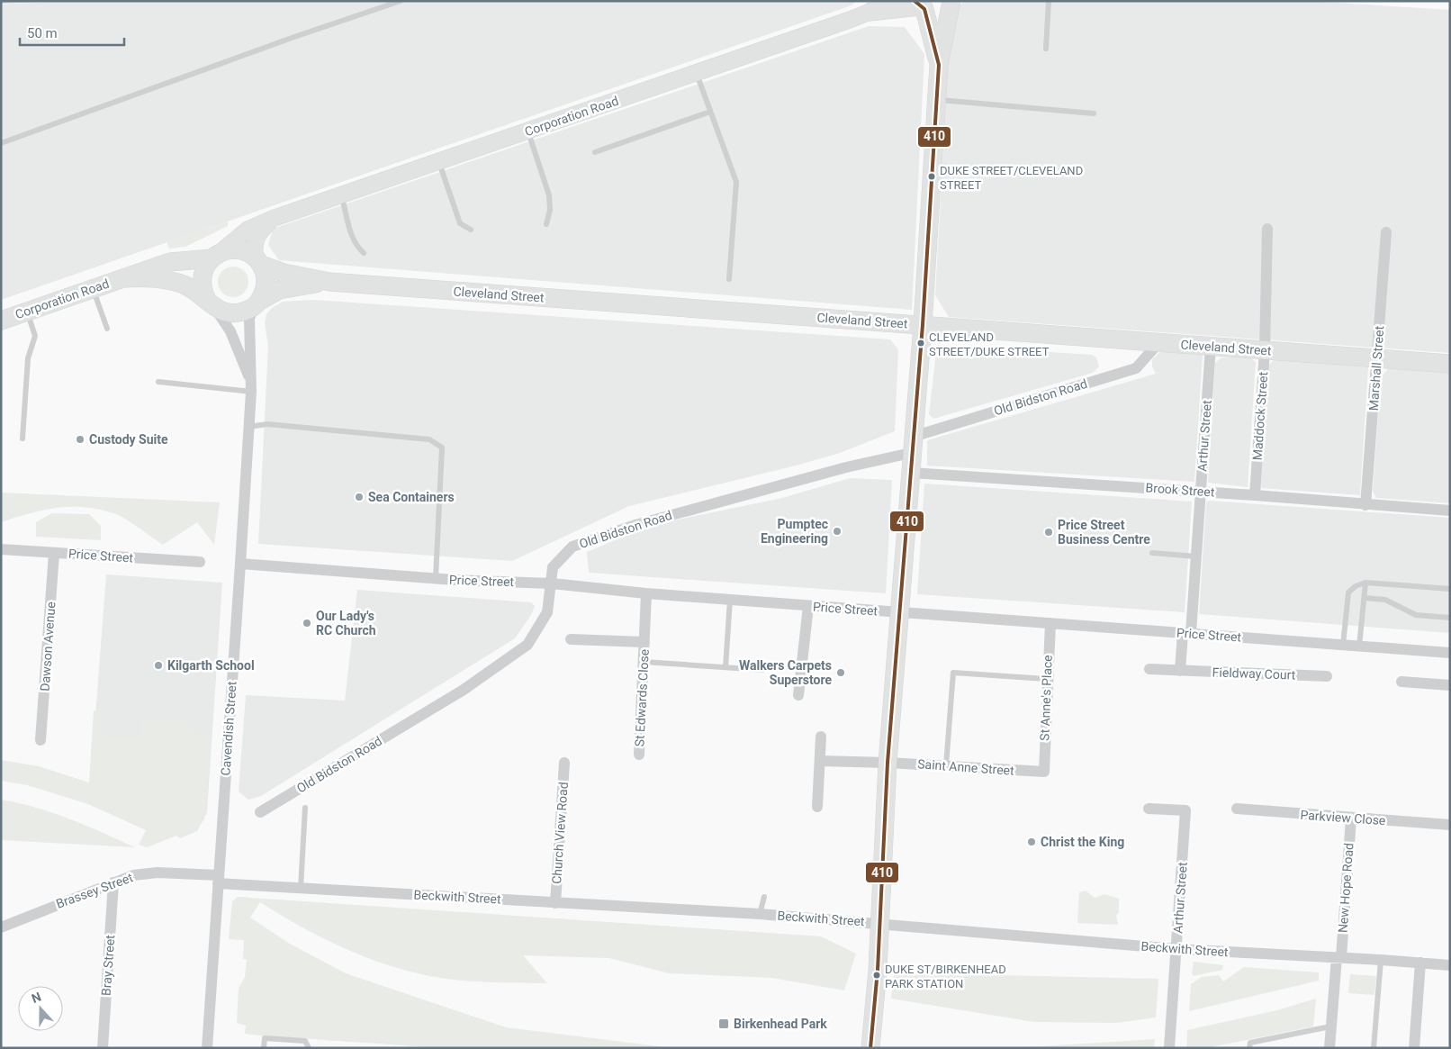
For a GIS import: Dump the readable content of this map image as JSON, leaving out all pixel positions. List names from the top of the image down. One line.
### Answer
{"streets":{"main road":["Corporation Road","Cleveland Street"],"street":["Marshall Street","Old Bidston Road","Maddock Street","Arthur Street","Brook Street","Price Street","Dawson Avenue","Fieldway Court","St Edwards Close","St Anne's Place","Cavendish Street","Saint Anne Street","Parkview Close","Church View Road","New Hope Road","Brassey Street","Beckwith Street","Bray Street"]},"crossings":[["Corporation Road","Cleveland Street"],["Corporation Road","Cavendish Street"],["Cleveland Street","Marshall Street"],["Cleveland Street","Old Bidston Road"],["Cleveland Street","Maddock Street"],["Cleveland Street","Arthur Street"],["Cleveland Street","Cavendish Street"],["Marshall Street","Brook Street"],["Old Bidston Road","Price Street"],["Maddock Street","Brook Street"],["Arthur Street","Brook Street"],["Arthur Street","Price Street"],["Arthur Street","Beckwith Street"],["Price Street","Dawson Avenue"],["Price Street","St Edwards Close"],["Price Street","St Anne's Place"],["Price Street","Cavendish Street"],["St Anne's Place","Saint Anne Street"],["Cavendish Street","Brassey Street"],["Cavendish Street","Beckwith Street"],["Parkview Close","New Hope Road"],["Church View Road","Beckwith Street"],["New Hope Road","Beckwith Street"],["Brassey Street","Beckwith Street"],["Brassey Street","Bray Street"]],"places":{"other":["DUKE STREET/CLEVELAND STREET","CLEVELAND STREET/DUKE STREET","Custody Suite","Sea Containers","Pumptec Engineering","Price Street Business Centre","Our Lady's RC Church","Kilgarth School","Walkers Carpets Superstore","Christ the King","DUKE ST/BIRKENHEAD PARK STATION"],"transit":["Birkenhead Park"]},"lines":["transit line 410"],"scale_bar":"50 m","north":"top"}
